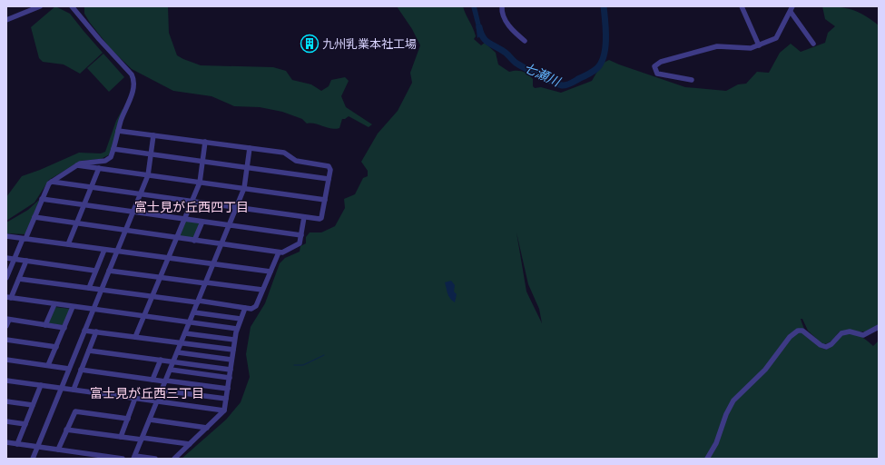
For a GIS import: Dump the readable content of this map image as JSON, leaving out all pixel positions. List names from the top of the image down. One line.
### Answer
{"districts":["富士見が丘西四丁目","富士見が丘西三丁目"],"water":["七瀬川"],"places":{"building":["九州乳業本社工場"]}}
